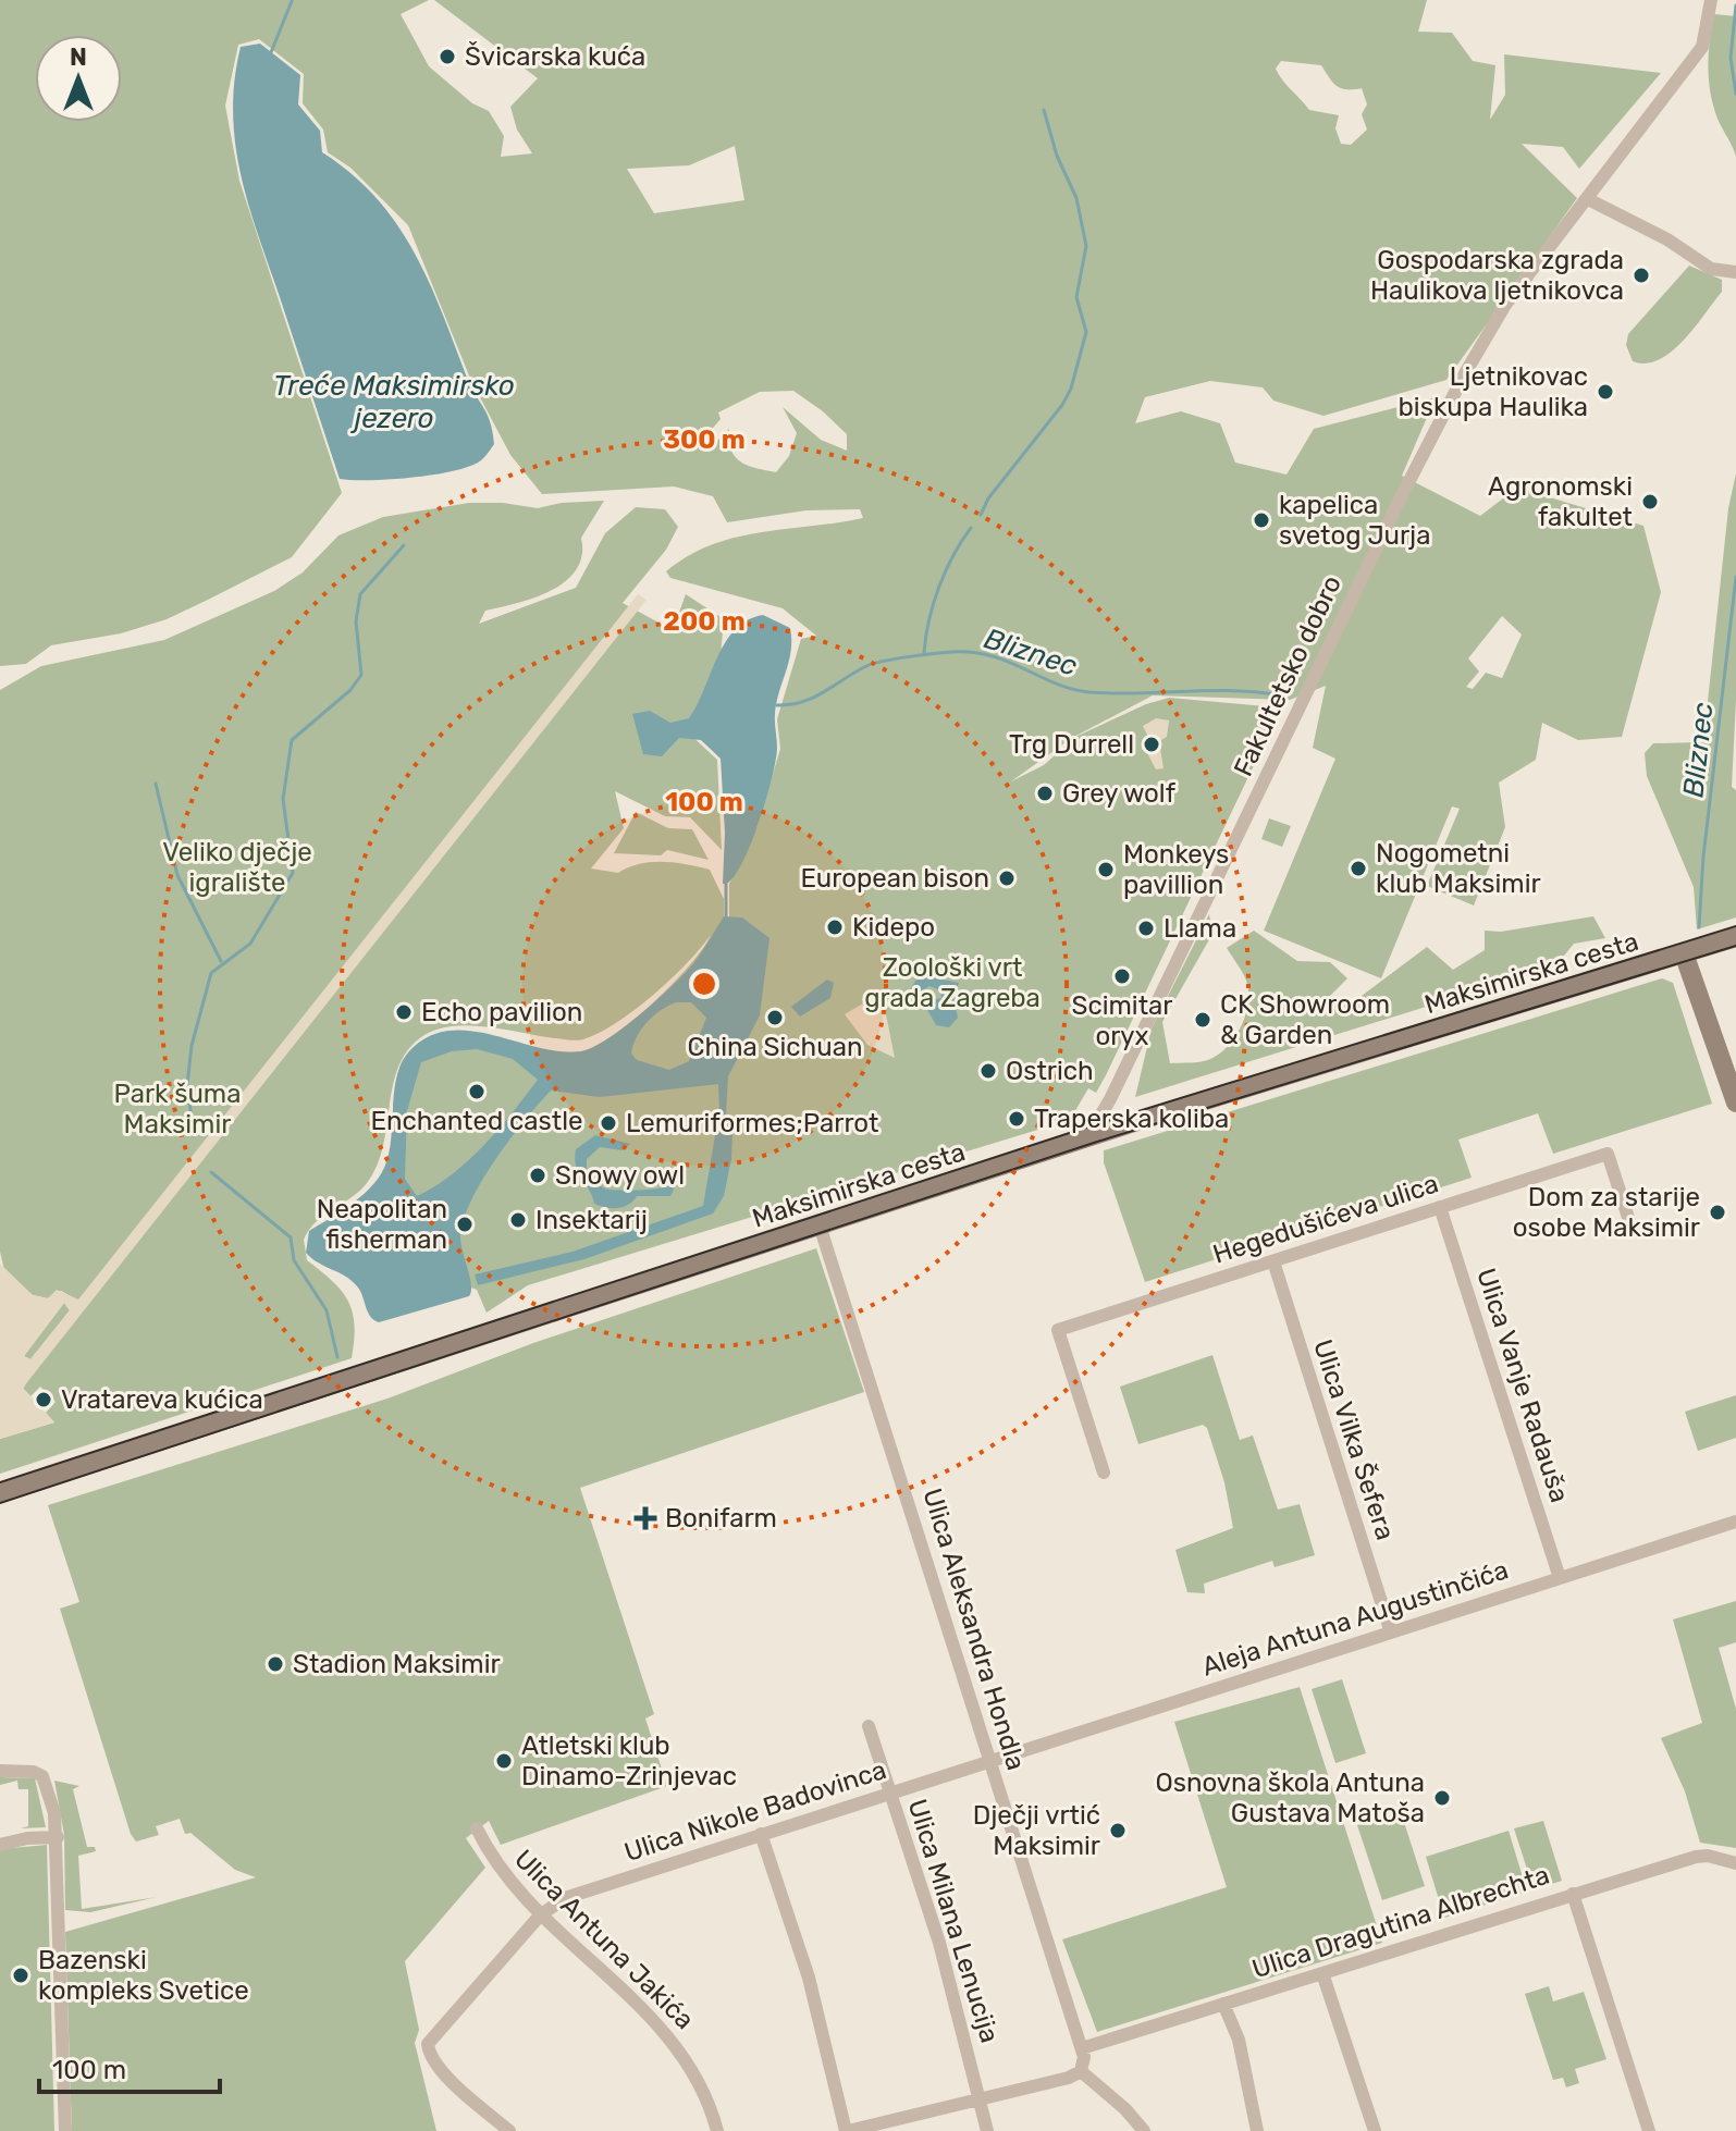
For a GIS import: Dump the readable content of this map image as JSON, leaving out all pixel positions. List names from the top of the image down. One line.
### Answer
{"streets":{"main road":["Maksimirska cesta"],"street":["Fakultetsko dobro","Hegedušićeva ulica","Ulica Vanje Radauša","Ulica Vilka Šefera","Aleja Antuna Augustinčića","Ulica Aleksandra Hondla","Ulica Nikole Badovinca","Ulica Milana Lenucija","Ulica Dragutina Albrechta","Ulica Antuna Jakića"]},"crossings":[["Fakultetsko dobro","Maksimirska cesta"],["Maksimirska cesta","Ulica Aleksandra Hondla"],["Hegedušićeva ulica","Ulica Vanje Radauša"],["Hegedušićeva ulica","Ulica Vilka Šefera"],["Ulica Vanje Radauša","Aleja Antuna Augustinčića"],["Ulica Vilka Šefera","Aleja Antuna Augustinčića"],["Aleja Antuna Augustinčića","Ulica Aleksandra Hondla"],["Aleja Antuna Augustinčića","Ulica Nikole Badovinca"],["Ulica Aleksandra Hondla","Ulica Nikole Badovinca"],["Ulica Aleksandra Hondla","Ulica Dragutina Albrechta"],["Ulica Nikole Badovinca","Ulica Milana Lenucija"],["Ulica Nikole Badovinca","Ulica Antuna Jakića"]],"water":["Treće Maksimirsko jezero","Bliznec"],"parks":["Veliko dječje igralište","Zoološki vrt grada Zagreba","Park šuma Maksimir"],"places":{"other":["Švicarska kuća","Gospodarska zgrada Haulikova ljetnikovca","Ljetnikovac biskupa Haulika","Agronomski fakultet","kapelica svetog Jurja","Trg Durrell","Grey wolf","Nogometni klub Maksimir","Monkeys pavillion","European bison","Kidepo","Llama","Scimitar oryx","Echo pavilion","China Sichuan","CK Showroom & Garden","Ostrich","Enchanted castle","Traperska koliba","Lemuriformes;Parrot","Snowy owl","Dom za starije osobe Maksimir","Insektarij","Neapolitan fisherman","Vratareva kućica","Stadion Maksimir","Atletski klub Dinamo-Zrinjevac","Osnovna škola Antuna Gustava Matoša","Dječji vrtić Maksimir","Bazenski kompleks Svetice"],"health":["Bonifarm"]},"scale_bar":"100 m","north":"top","rings":["300 m","200 m","100 m"]}
